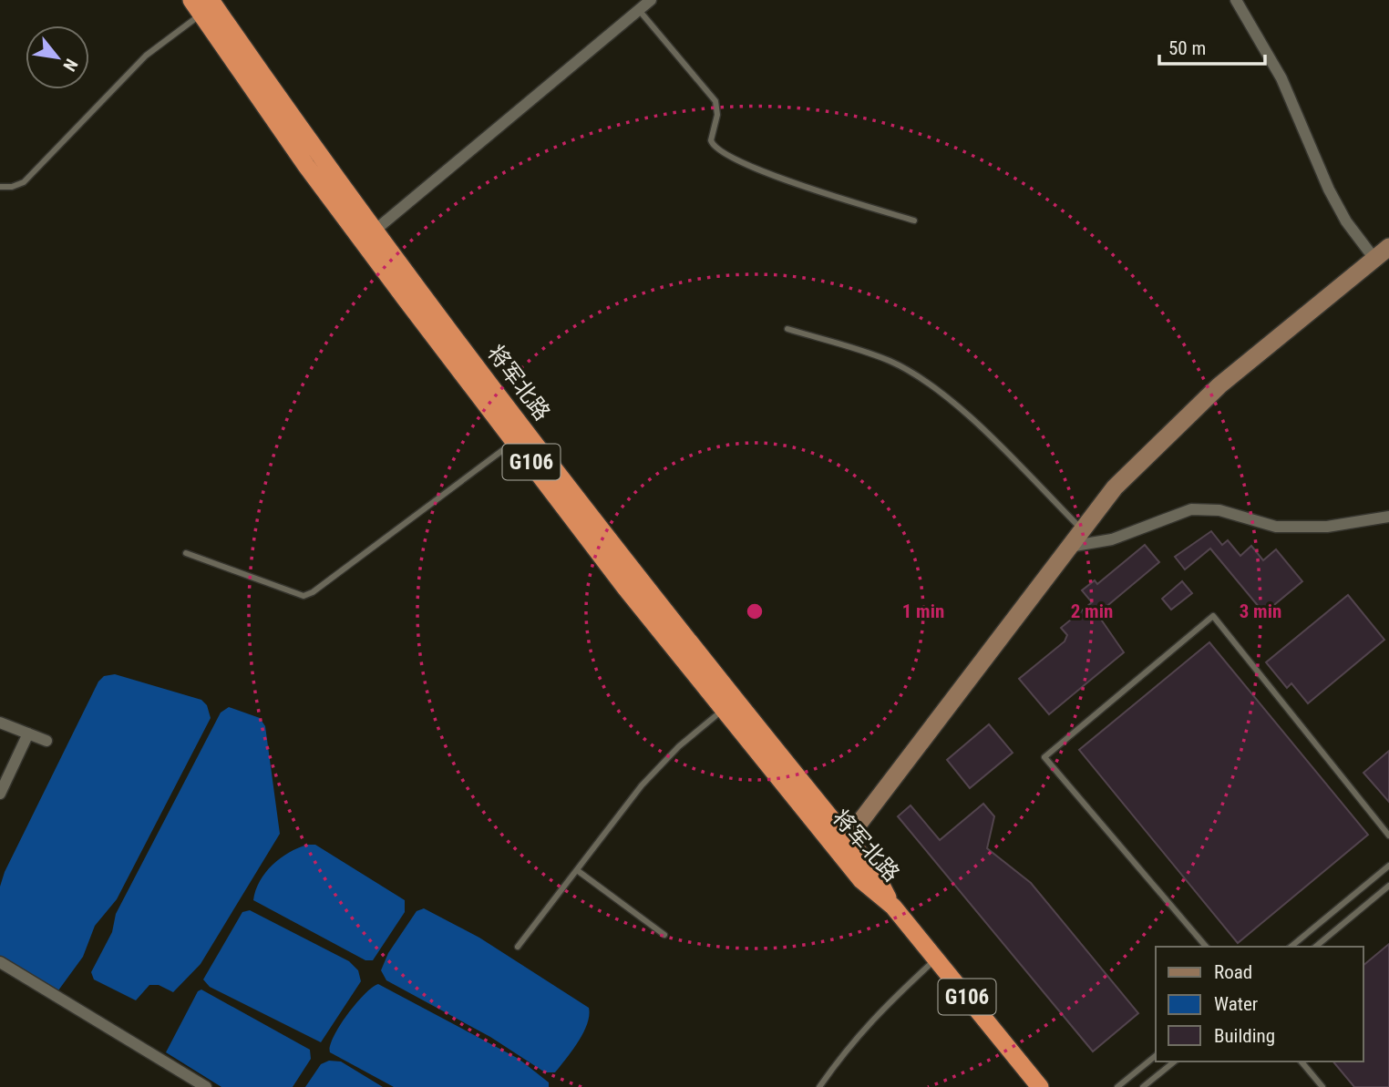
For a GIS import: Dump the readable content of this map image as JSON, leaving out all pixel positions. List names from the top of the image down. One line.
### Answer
{"streets":{"highway":["将军北路","G106"]},"crossings":[["将军北路","G106"]],"legend":["Road","Water","Building"],"scale_bar":"50 m","north":"bottom right","rings":["1 min","2 min","3 min"]}
